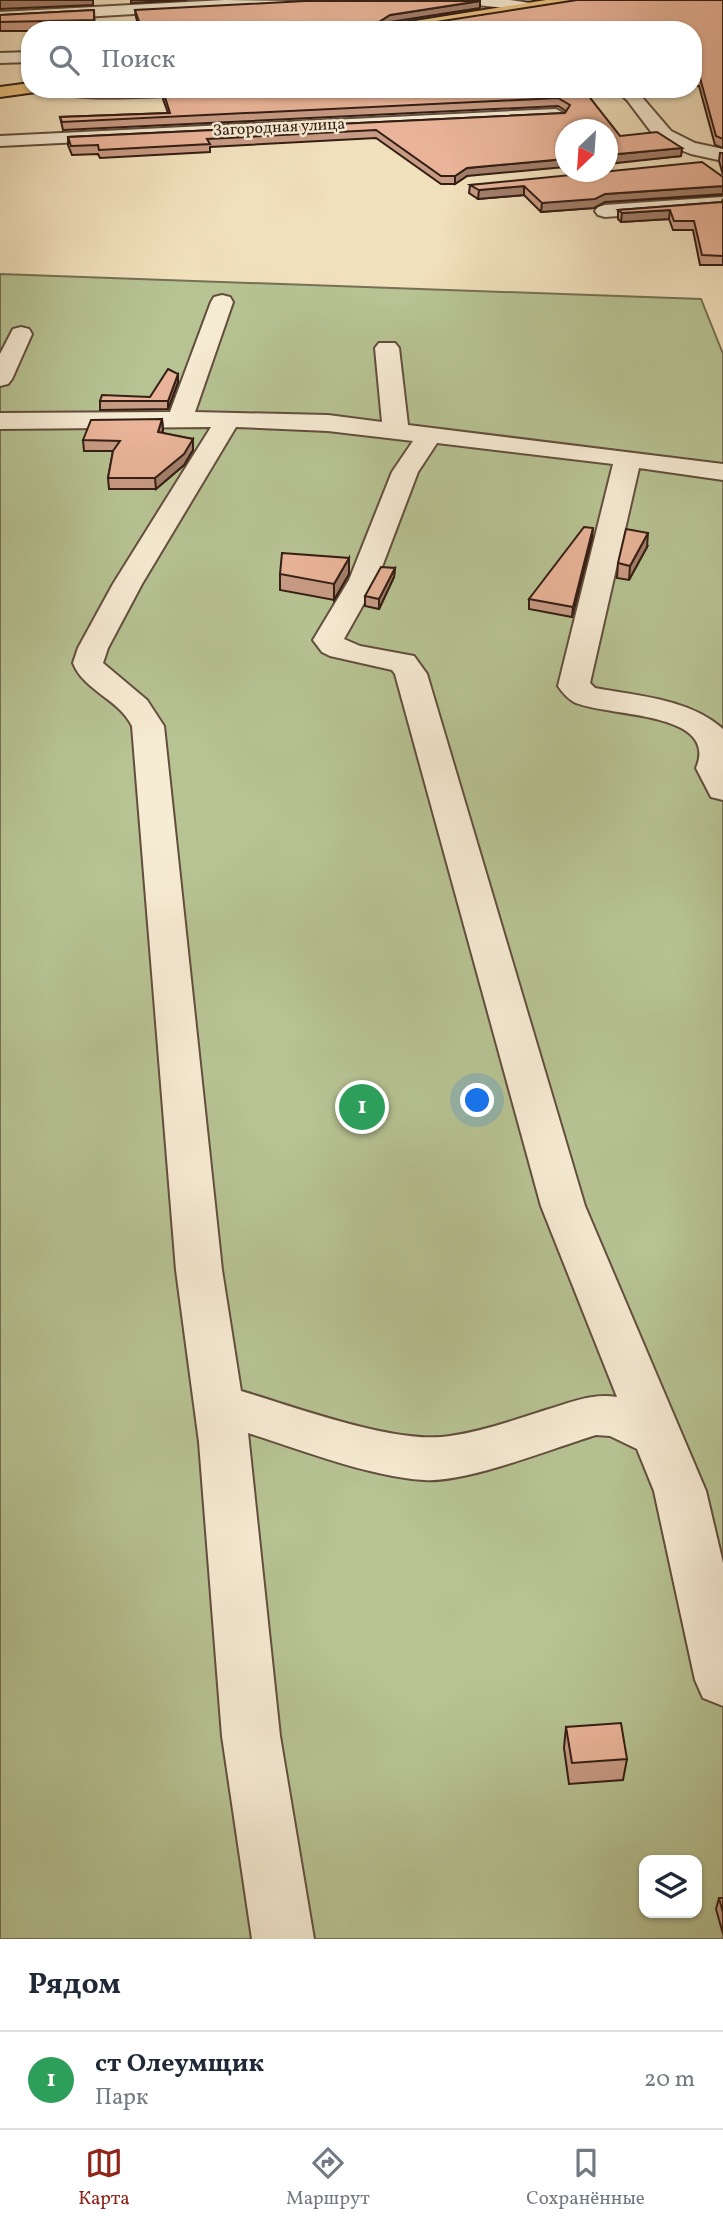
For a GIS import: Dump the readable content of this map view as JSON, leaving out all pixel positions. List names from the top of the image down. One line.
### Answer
{"streets":{"street":["Загородная улица"]},"north":"bottom left","page":{"search":"Поиск","pins":"1","heading":"Рядом","list":[{"mark":"1","name":"ст Олеумщик","note":"Парк","value":"20 m"}],"nav":["Карта","Маршрут","Сохранённые"]}}
